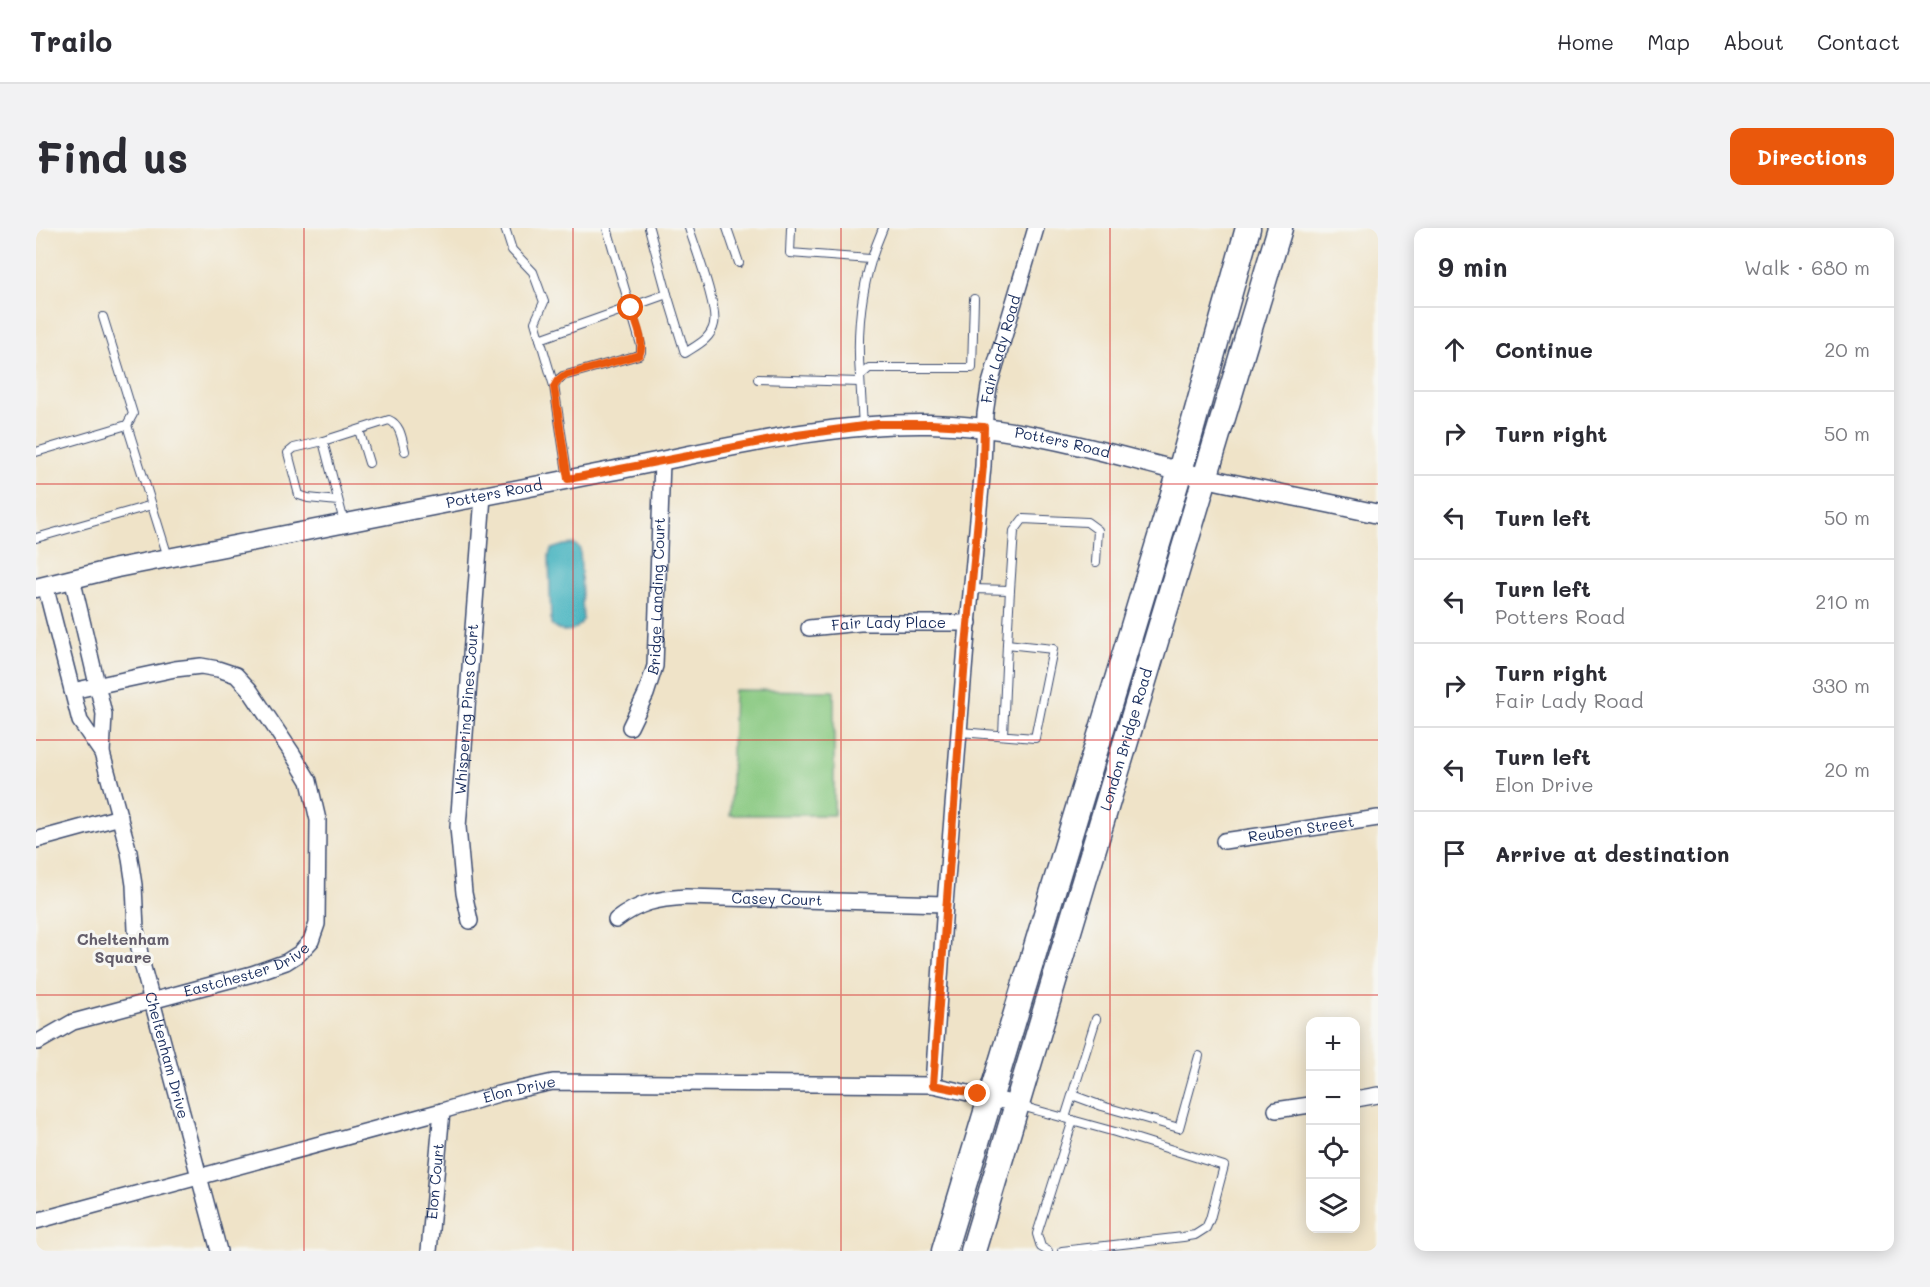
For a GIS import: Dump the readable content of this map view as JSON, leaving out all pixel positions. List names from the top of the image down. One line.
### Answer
{"streets":{"main road":["London Bridge Road"],"street":["Fair Lady Road","Potters Road","Bridge Landing Court","Fair Lady Place","Whispering Pines Court","Reuben Street","Casey Court","Eastchester Drive","Cheltenham Drive","Elon Drive","Elon Court"]},"crossings":[["Fair Lady Road","Potters Road"],["Fair Lady Road","Fair Lady Place"],["Fair Lady Road","Casey Court"],["Fair Lady Road","Elon Drive"],["Potters Road","Bridge Landing Court"],["Potters Road","Whispering Pines Court"],["Potters Road","London Bridge Road"],["Potters Road","Cheltenham Drive"],["London Bridge Road","Elon Drive"],["Eastchester Drive","Cheltenham Drive"],["Cheltenham Drive","Elon Drive"],["Elon Drive","Elon Court"]],"districts":["Cheltenham Square"],"page":{"header":"Trailo","nav":["Home","Map","About","Contact"],"buttons":"Directions","title":"Find us","heading":["9 min","Walk · 680 m"],"list":[["Continue","20 m"],["Turn right","50 m"],["Turn left","50 m"],["Turn left","Potters Road","210 m"],["Turn right","Fair Lady Road","330 m"],["Turn left","Elon Drive","20 m"],"Arrive at destination"],"map_buttons":["+","−"]}}
